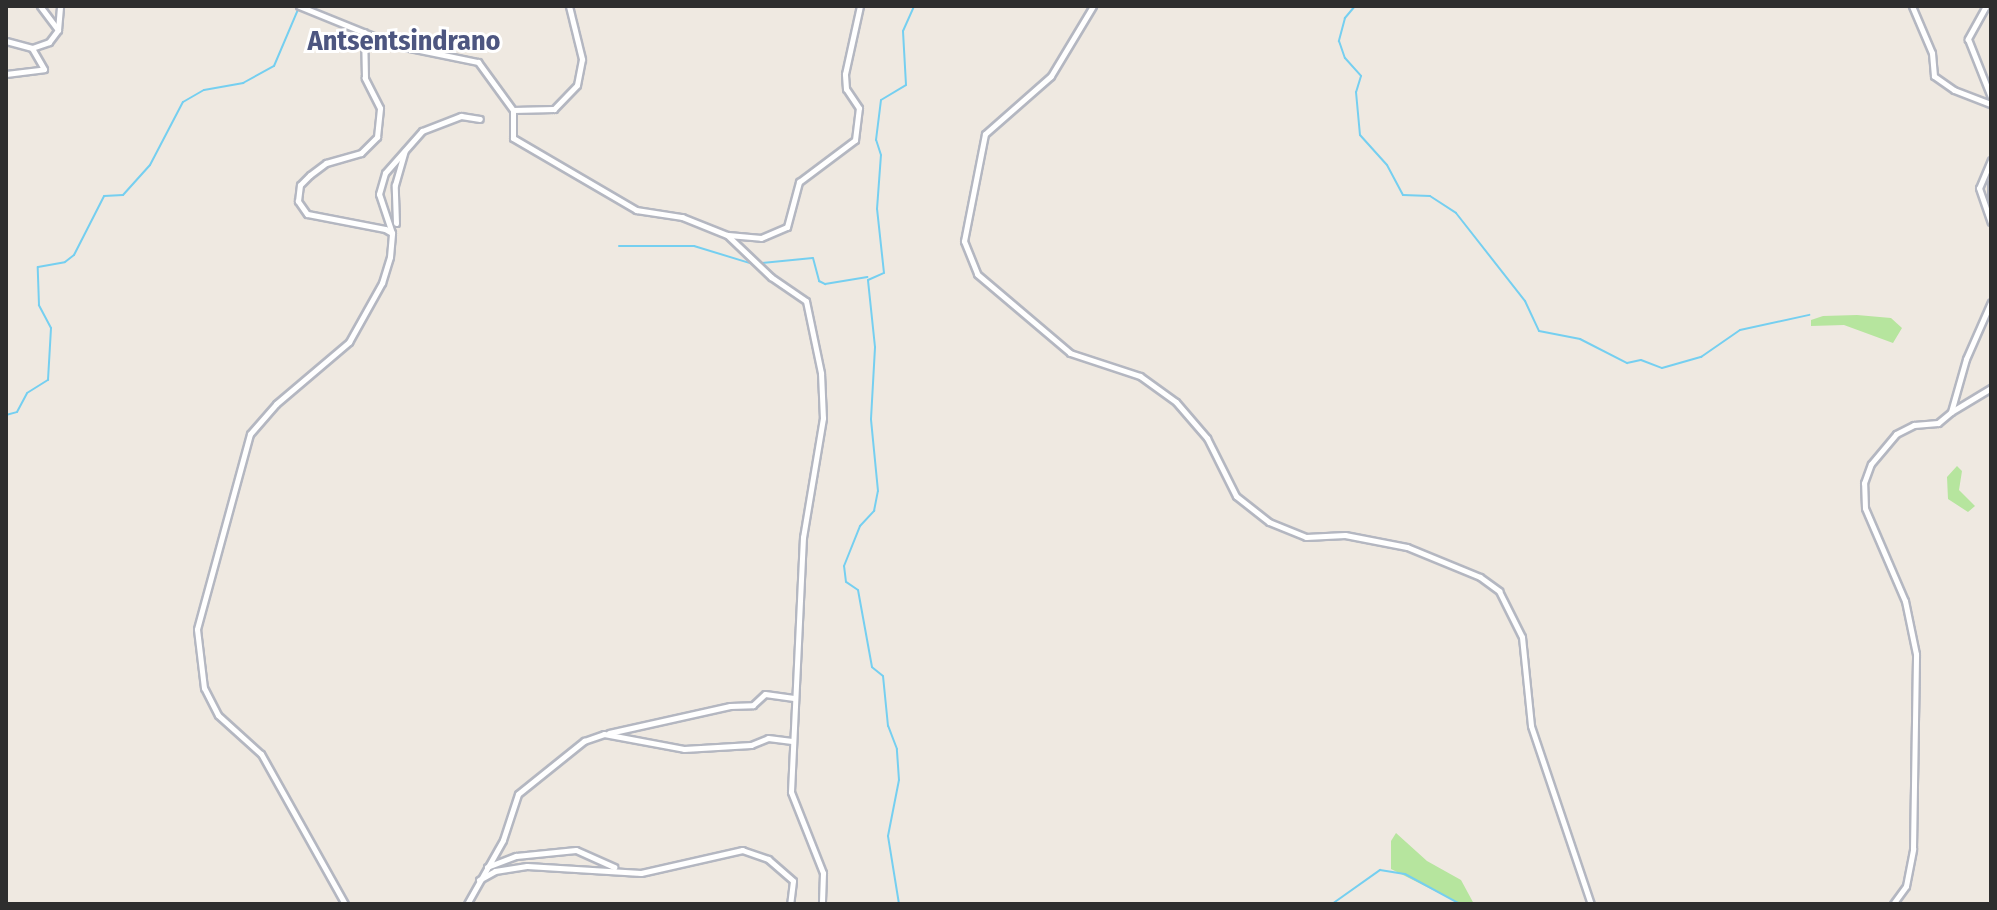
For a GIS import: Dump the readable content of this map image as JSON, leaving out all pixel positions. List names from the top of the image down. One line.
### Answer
{"districts":["Antsentsindrano"]}
